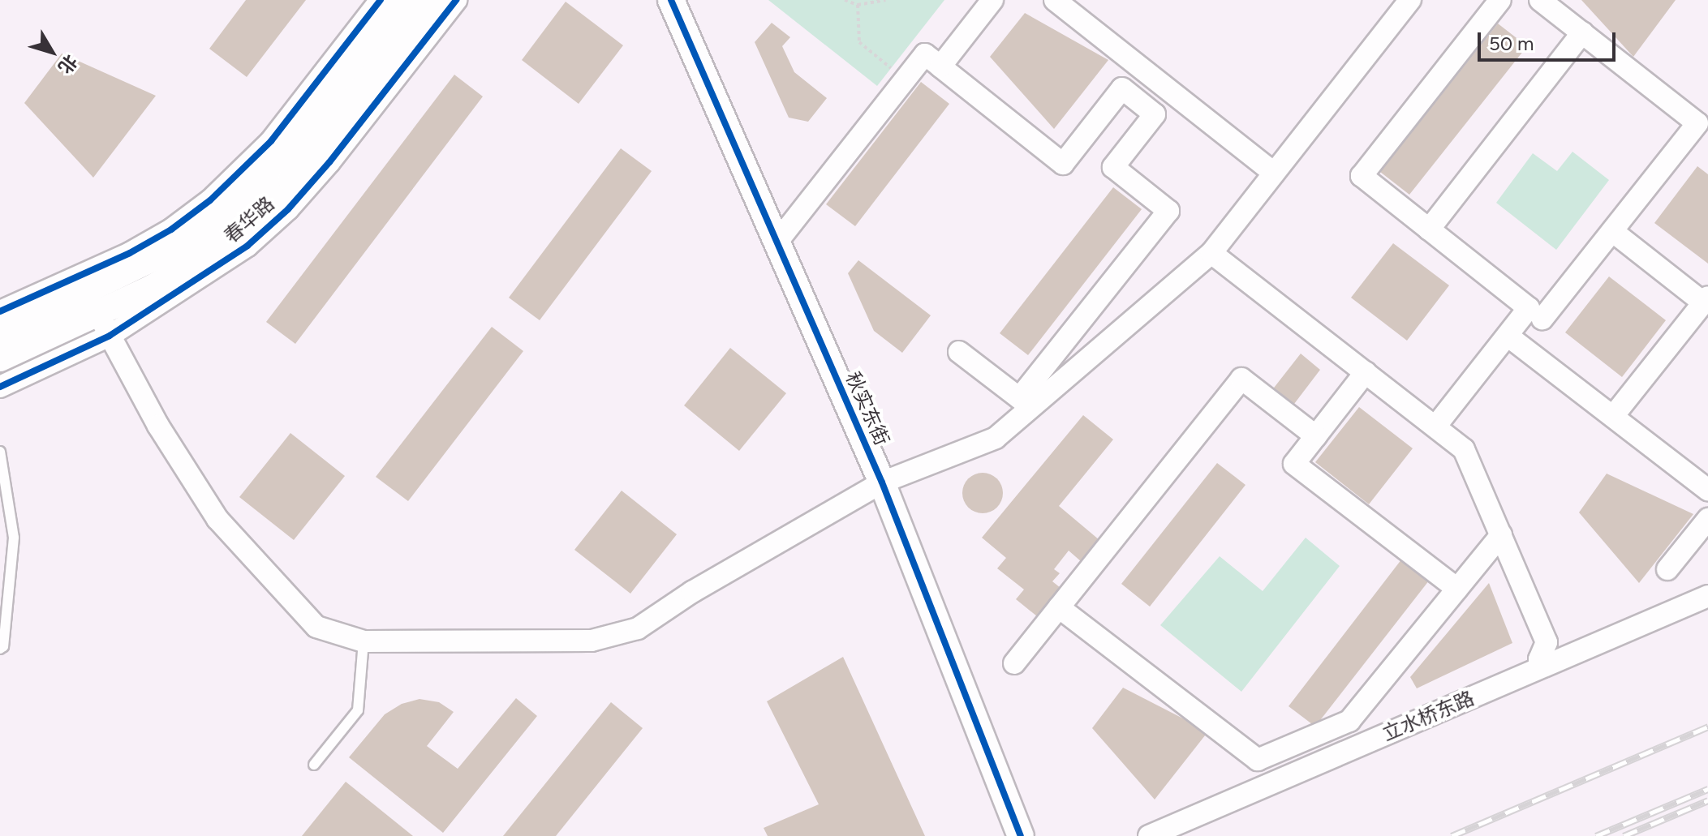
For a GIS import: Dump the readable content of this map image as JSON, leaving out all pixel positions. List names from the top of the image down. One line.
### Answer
{"streets":{"street":["春华路","秋实东街","立水桥东路"]},"scale_bar":"50 m","north":"bottom right"}
